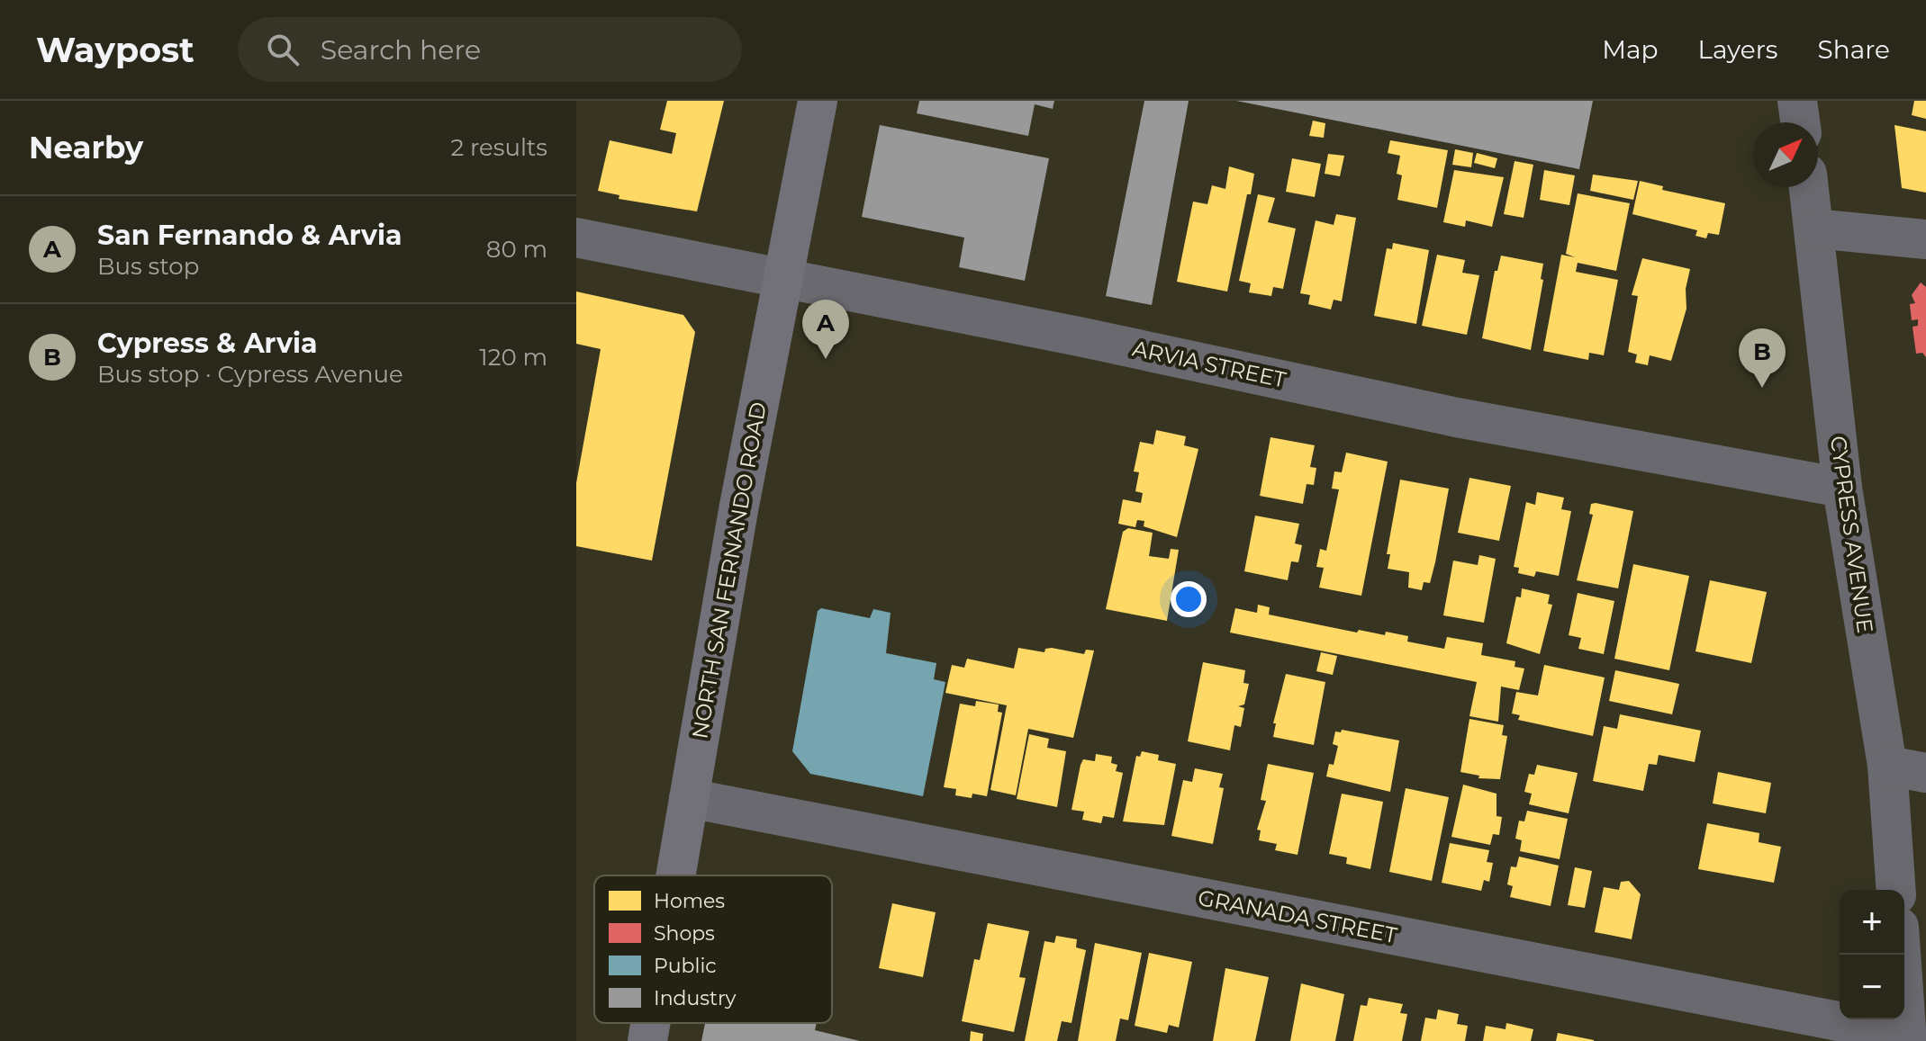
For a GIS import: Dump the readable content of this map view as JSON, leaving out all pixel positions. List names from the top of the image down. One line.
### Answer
{"streets":{"main road":["NORTH SAN FERNANDO ROAD"],"street":["ARVIA STREET","CYPRESS AVENUE","GRANADA STREET"]},"crossings":[["ARVIA STREET","CYPRESS AVENUE"],["ARVIA STREET","NORTH SAN FERNANDO ROAD"],["NORTH SAN FERNANDO ROAD","GRANADA STREET"]],"legend":["Homes","Shops","Public","Industry"],"north":"top right","page":{"header":"Waypost","search":"Search here","nav":["Map","Layers","Share"],"heading":["Nearby","2 results"],"list":[{"mark":"A","name":"San Fernando & Arvia","note":"Bus stop","value":"80 m"},{"mark":"B","name":"Cypress & Arvia","note":"Bus stop · Cypress Avenue","value":"120 m"}],"pins":["A","B"],"map_buttons":["+","−"]}}
